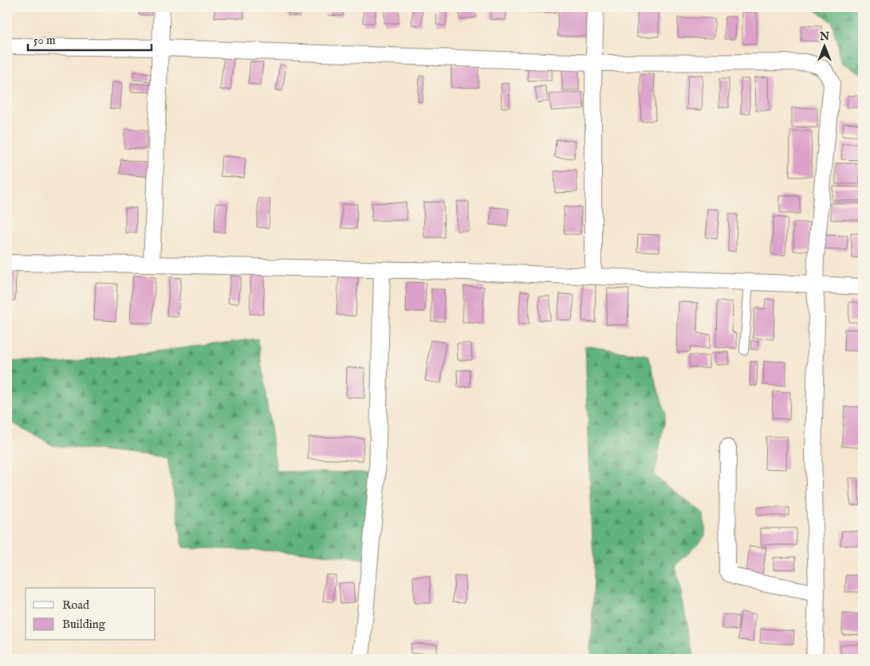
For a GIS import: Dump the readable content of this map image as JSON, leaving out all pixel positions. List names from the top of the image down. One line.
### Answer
{"legend":["Road","Building"],"scale_bar":"50 m","north":"top"}
